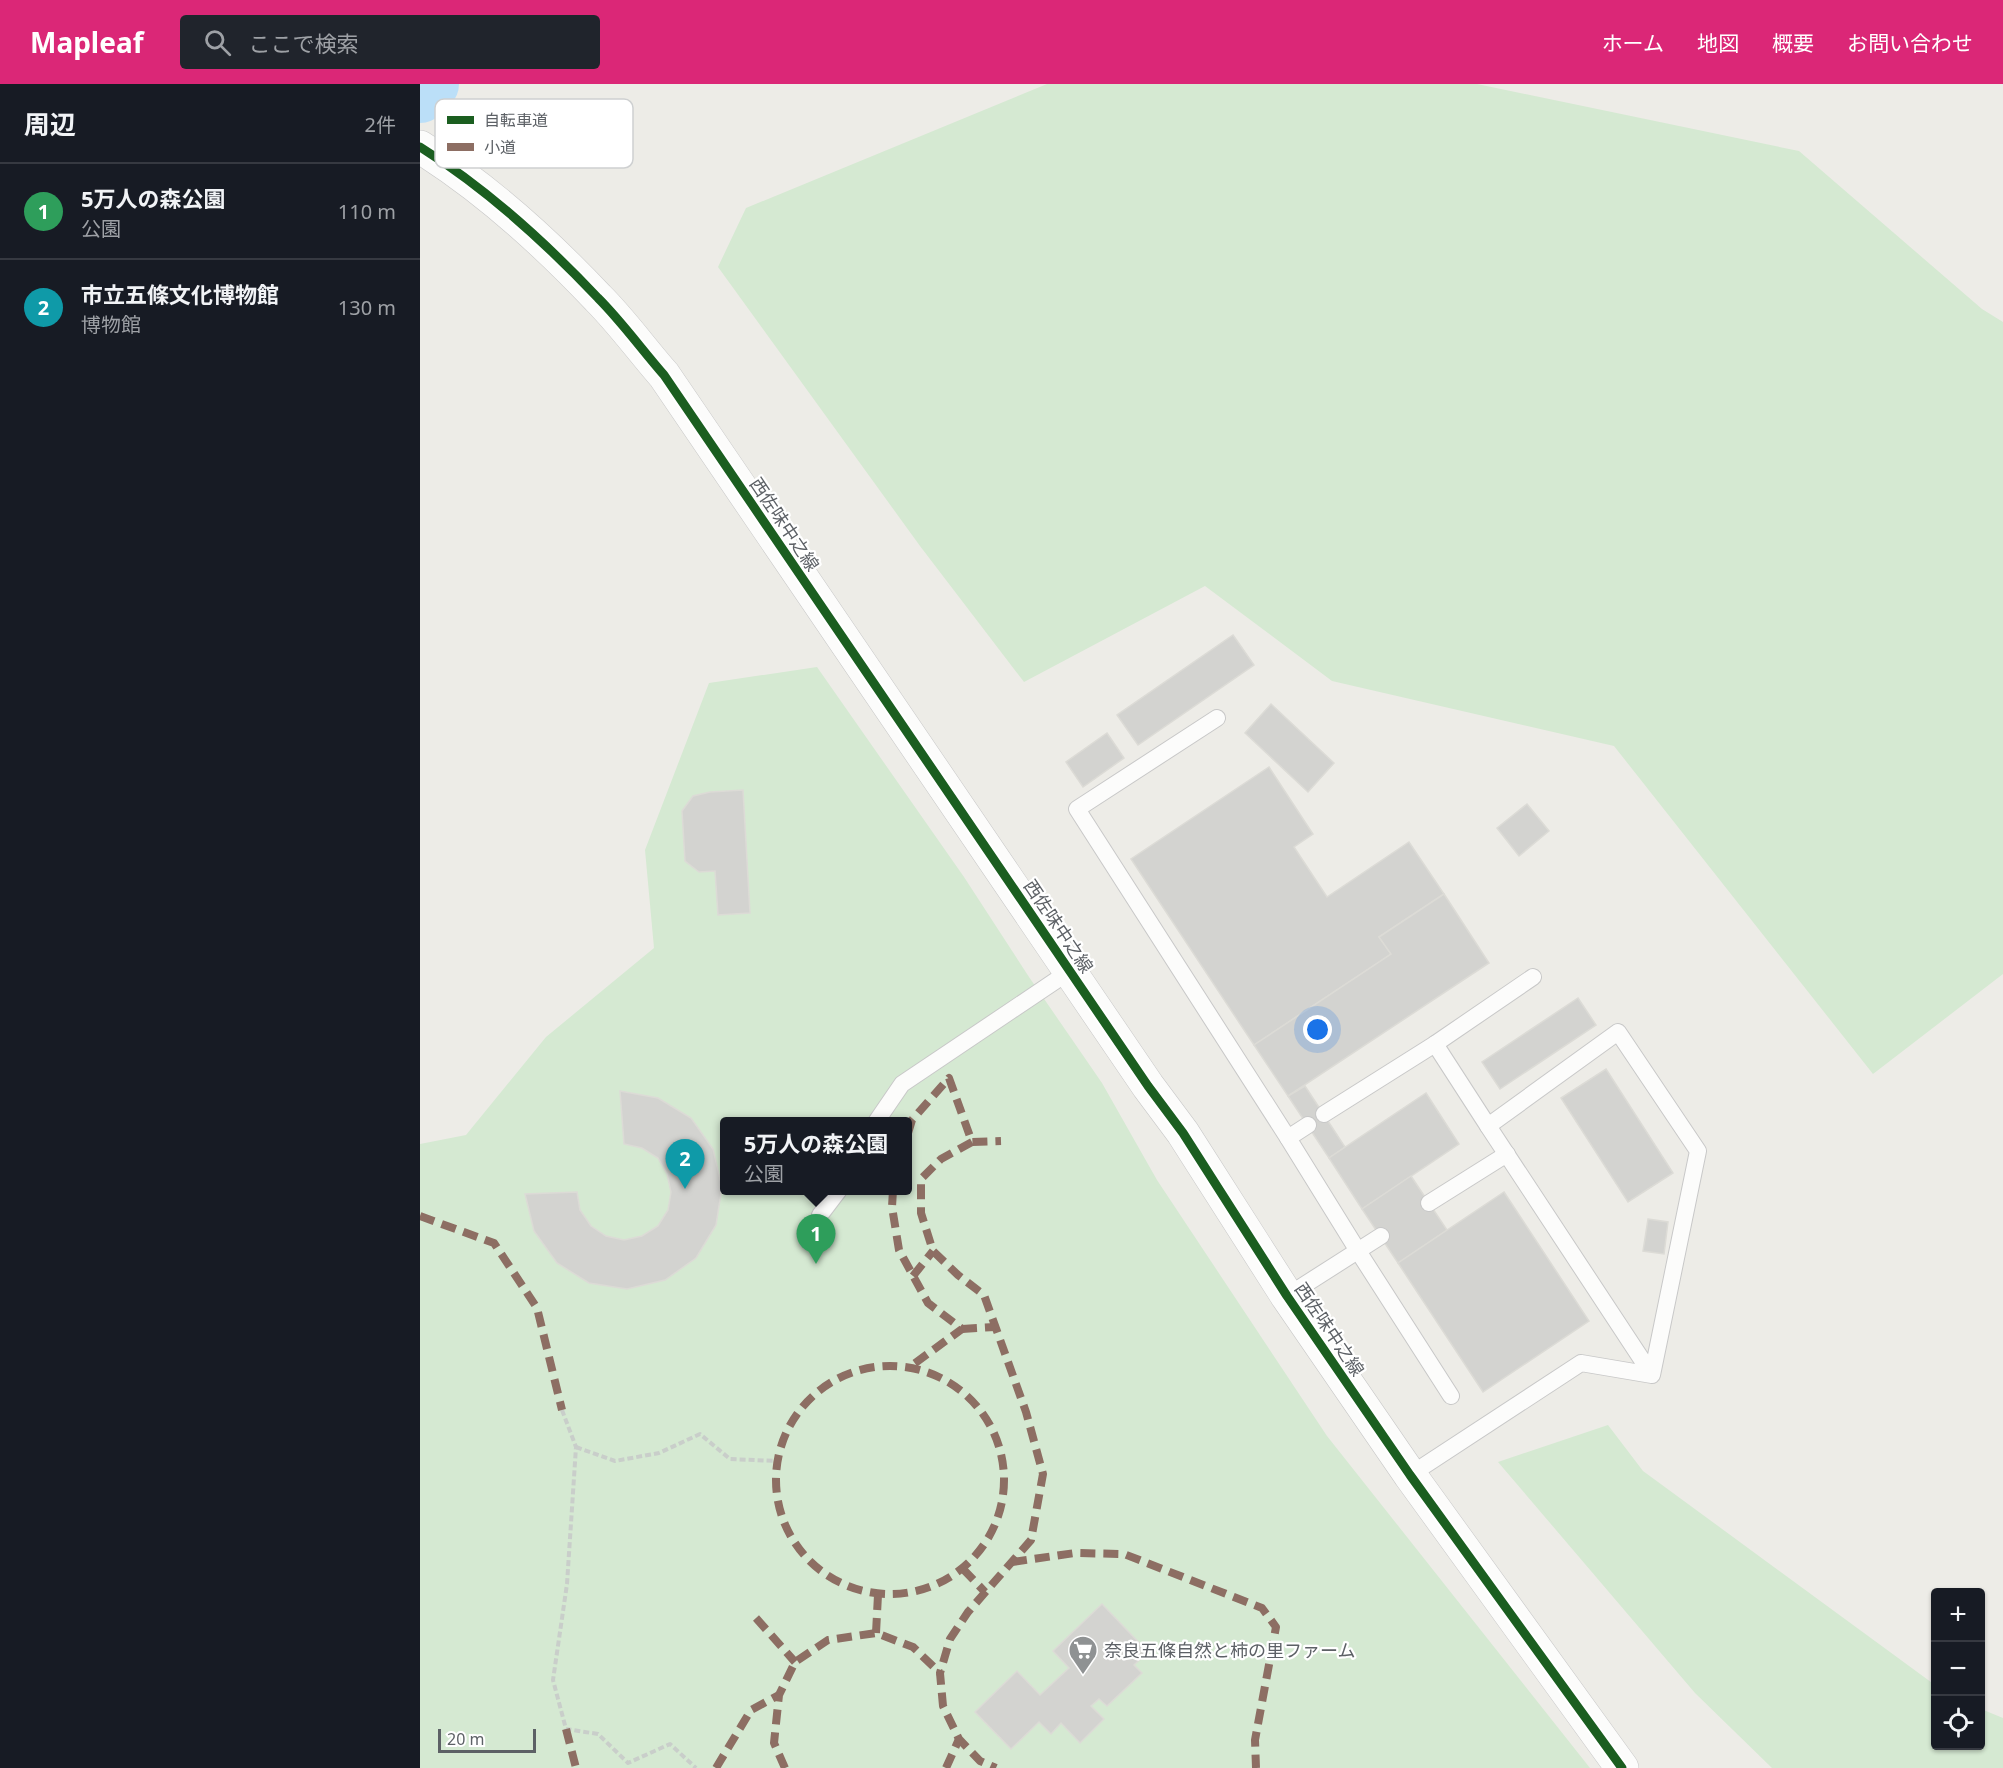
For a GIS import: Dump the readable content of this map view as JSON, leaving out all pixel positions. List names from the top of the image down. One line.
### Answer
{"streets":{"main road":["西佐味中之線"]},"places":{"supermarket":["奈良五條自然と柿の里ファーム"]},"legend":["自転車道","小道"],"scale_bar":"20 m","page":{"header":"Mapleaf","search":"ここで検索","nav":["ホーム","地図","概要","お問い合わせ"],"heading":["周辺","2件"],"list":[{"mark":"1","name":"5万人の森公園","note":"公園","value":"110 m"},{"mark":"2","name":"市立五條文化博物館","note":"博物館","value":"130 m"}],"popup":["5万人の森公園","公園"],"pins":["2","1"],"map_buttons":["+","−"],"scale":"20 m"}}
